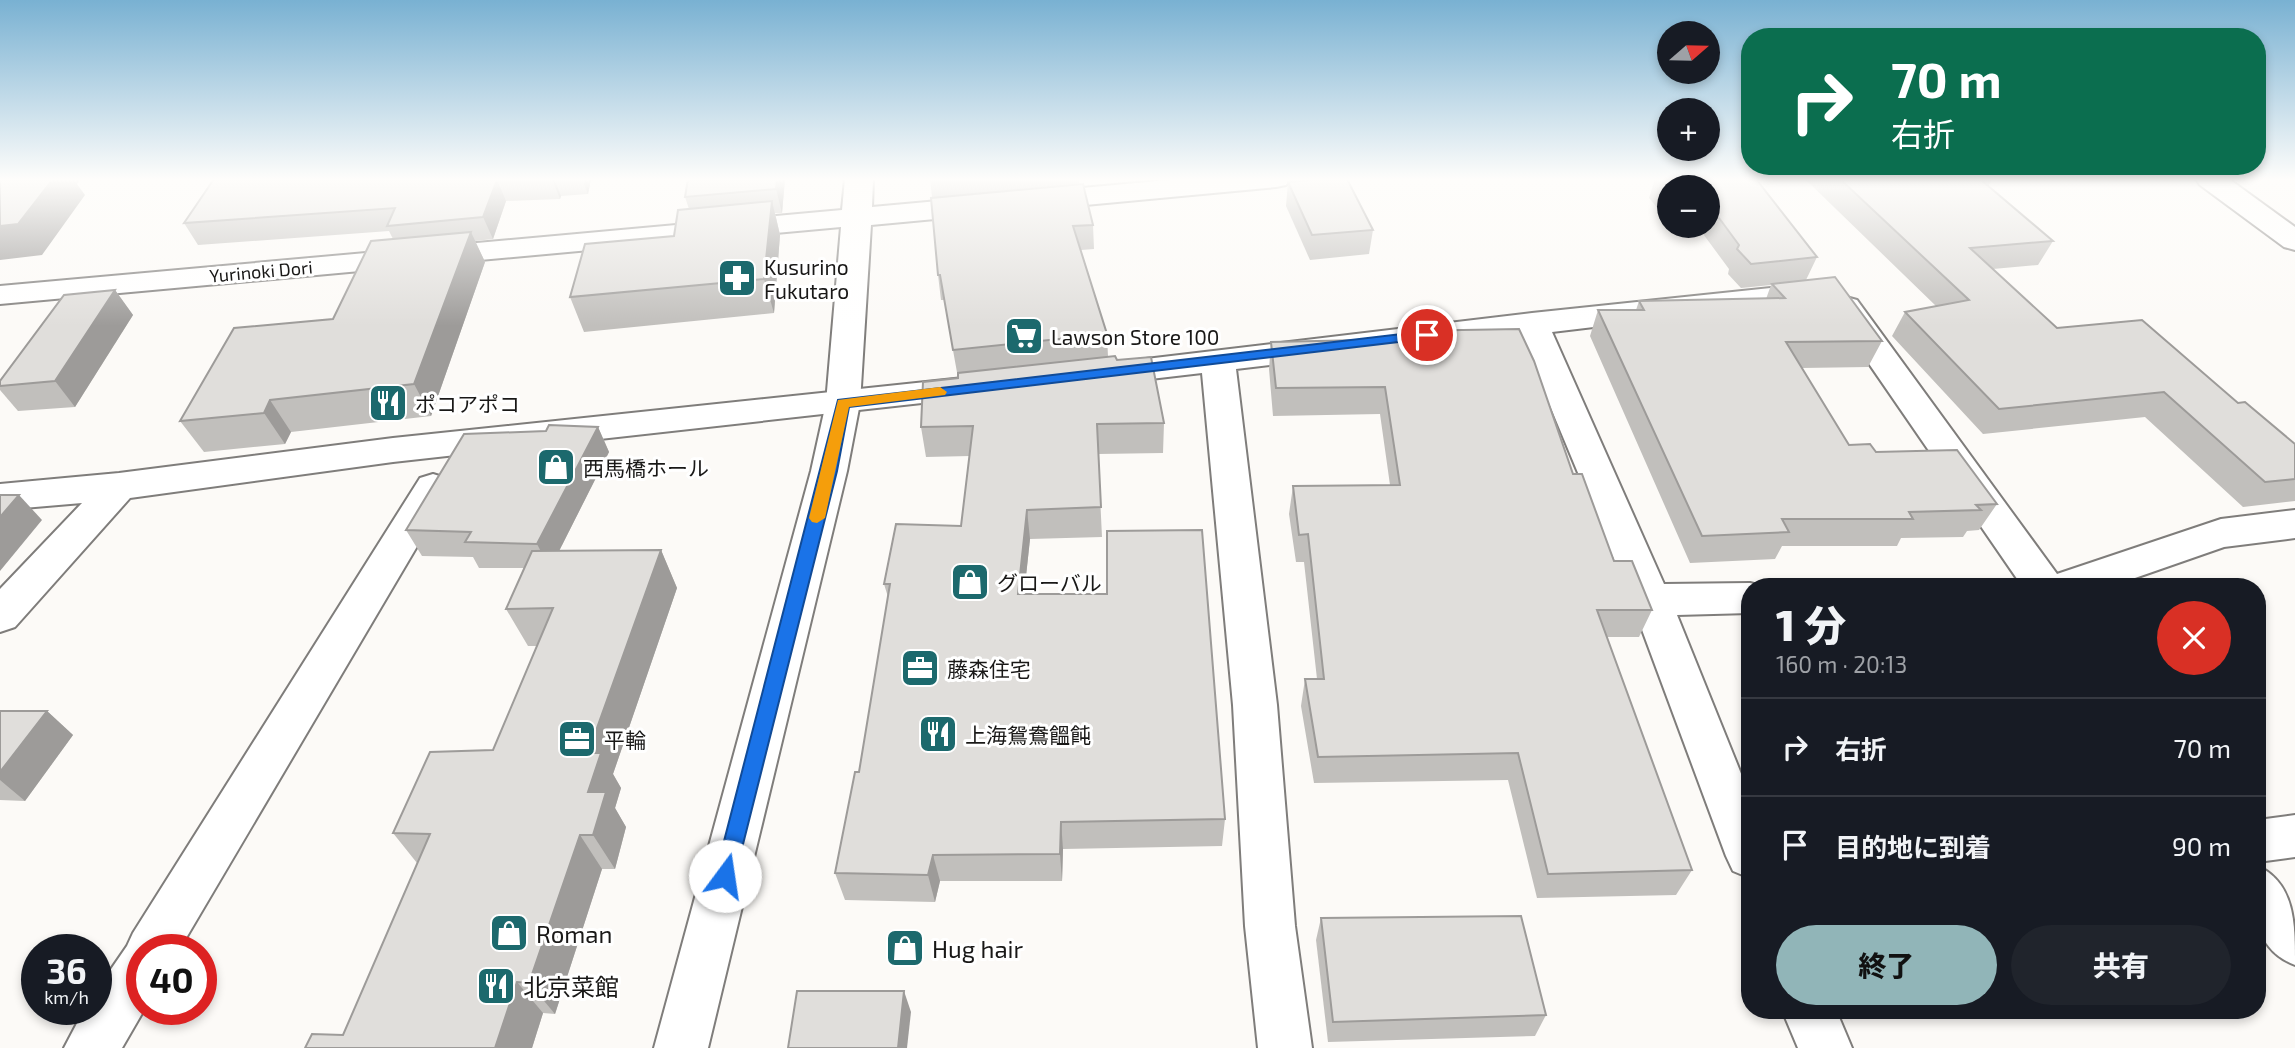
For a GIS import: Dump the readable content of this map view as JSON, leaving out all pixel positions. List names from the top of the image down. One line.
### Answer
{"streets":{"street":["Yurinoki Dori"]},"places":{"pharmacy":["Kusurino Fukutaro"],"supermarket":["Lawson Store 100"],"restaurant":["ポコアポコ","上海鴛鴦饂飩","北京菜館"],"shop":["西馬橋ホール","グローバル","Roman","Hug hair"],"office":["藤森住宅","平輪"]},"north":"right","page":{"map_buttons":["+","−"],"turn":["70 m","右折"],"heading":["1 分","160 m · 20:13"],"list":[{"name":"右折","value":"70 m"},{"name":"目的地に到着","value":"90 m"}],"buttons":["終了","共有"],"speed":"36 km/h","limit":"40"}}
